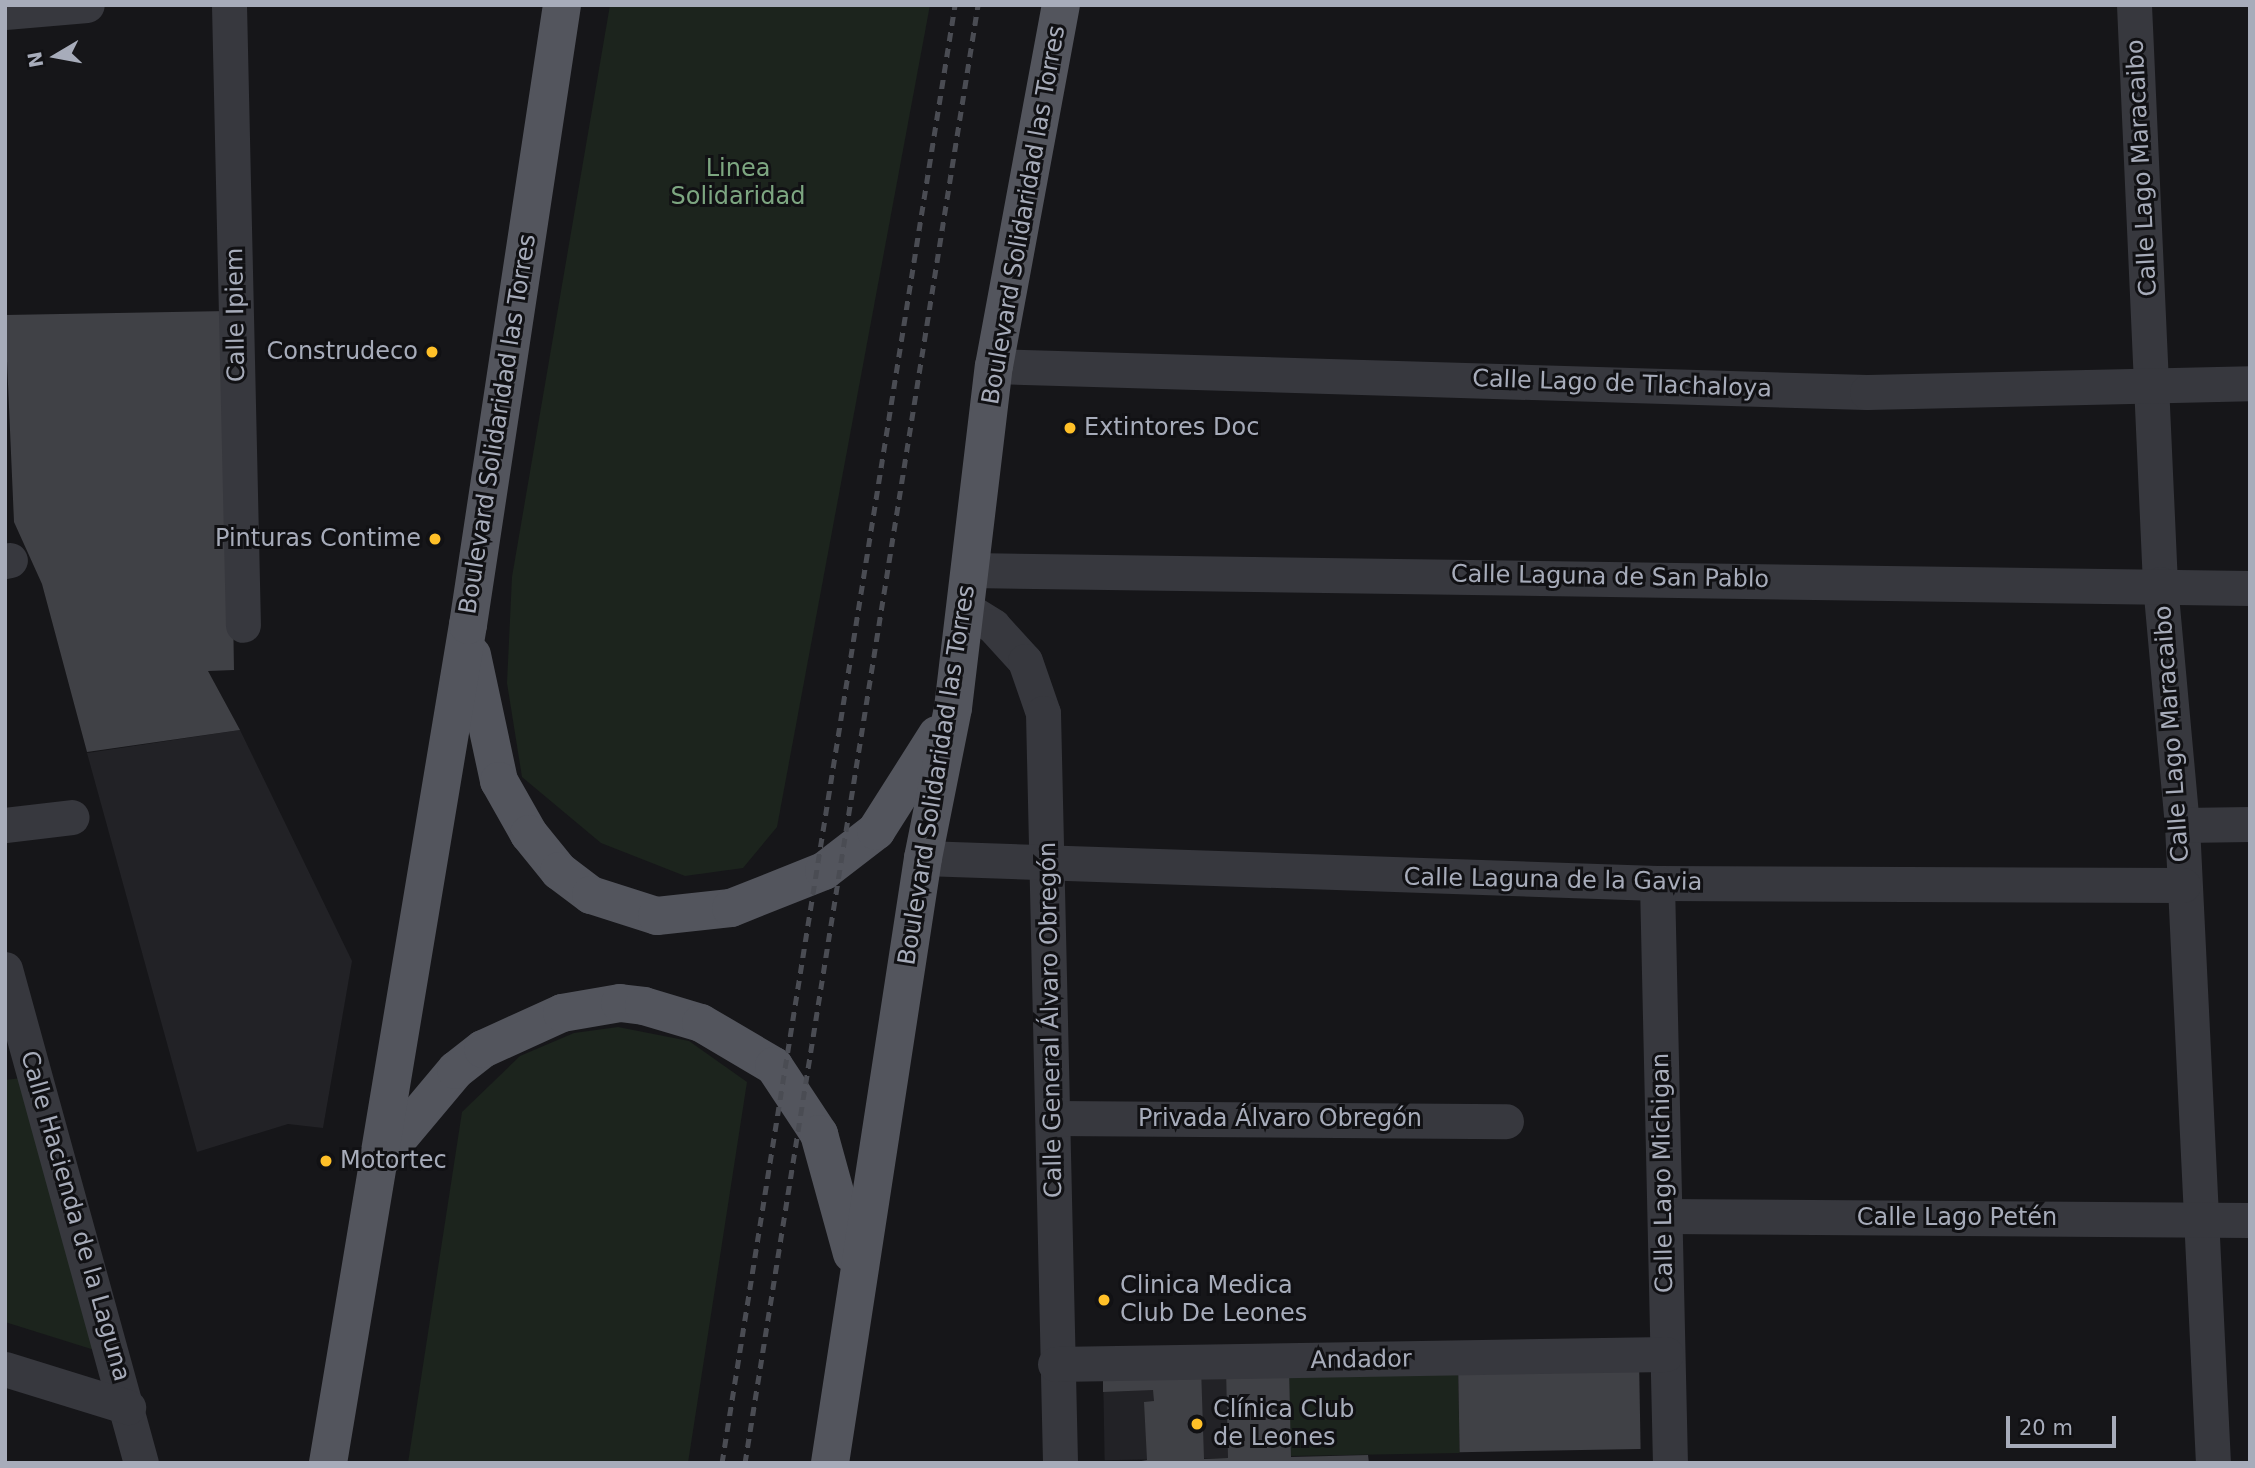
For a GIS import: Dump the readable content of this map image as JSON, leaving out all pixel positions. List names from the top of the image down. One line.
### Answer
{"streets":{"main road":["Boulevard Solidaridad las Torres"],"street":["Calle Lago Maracaibo","Calle Ipiem","Calle Lago de Tlachaloya","Calle Laguna de San Pablo","Calle Laguna de la Gavia","Calle General Álvaro Obregón","Privada Álvaro Obregón","Calle Lago Michigan","Calle Hacienda de la Laguna","Calle Lago Petén","Andador"]},"crossings":[["Calle Lago Maracaibo","Calle Lago de Tlachaloya"],["Calle Lago Maracaibo","Calle Laguna de San Pablo"],["Calle Lago Maracaibo","Calle Laguna de la Gavia"],["Calle Lago Maracaibo","Calle Lago Petén"],["Boulevard Solidaridad las Torres","Calle Lago de Tlachaloya"],["Boulevard Solidaridad las Torres","Calle Laguna de San Pablo"],["Boulevard Solidaridad las Torres","Calle Laguna de la Gavia"],["Boulevard Solidaridad las Torres","Calle General Álvaro Obregón"],["Calle Laguna de la Gavia","Calle General Álvaro Obregón"],["Calle Laguna de la Gavia","Calle Lago Michigan"],["Calle General Álvaro Obregón","Privada Álvaro Obregón"],["Calle General Álvaro Obregón","Andador"],["Calle Lago Michigan","Calle Lago Petén"],["Calle Lago Michigan","Andador"]],"parks":["Linea Solidaridad"],"places":["Construdeco","Extintores Doc","Pinturas Contime","Motortec","Clinica Medica Club De Leones","Clínica Club de Leones"],"scale_bar":"20 m","north":"left"}
